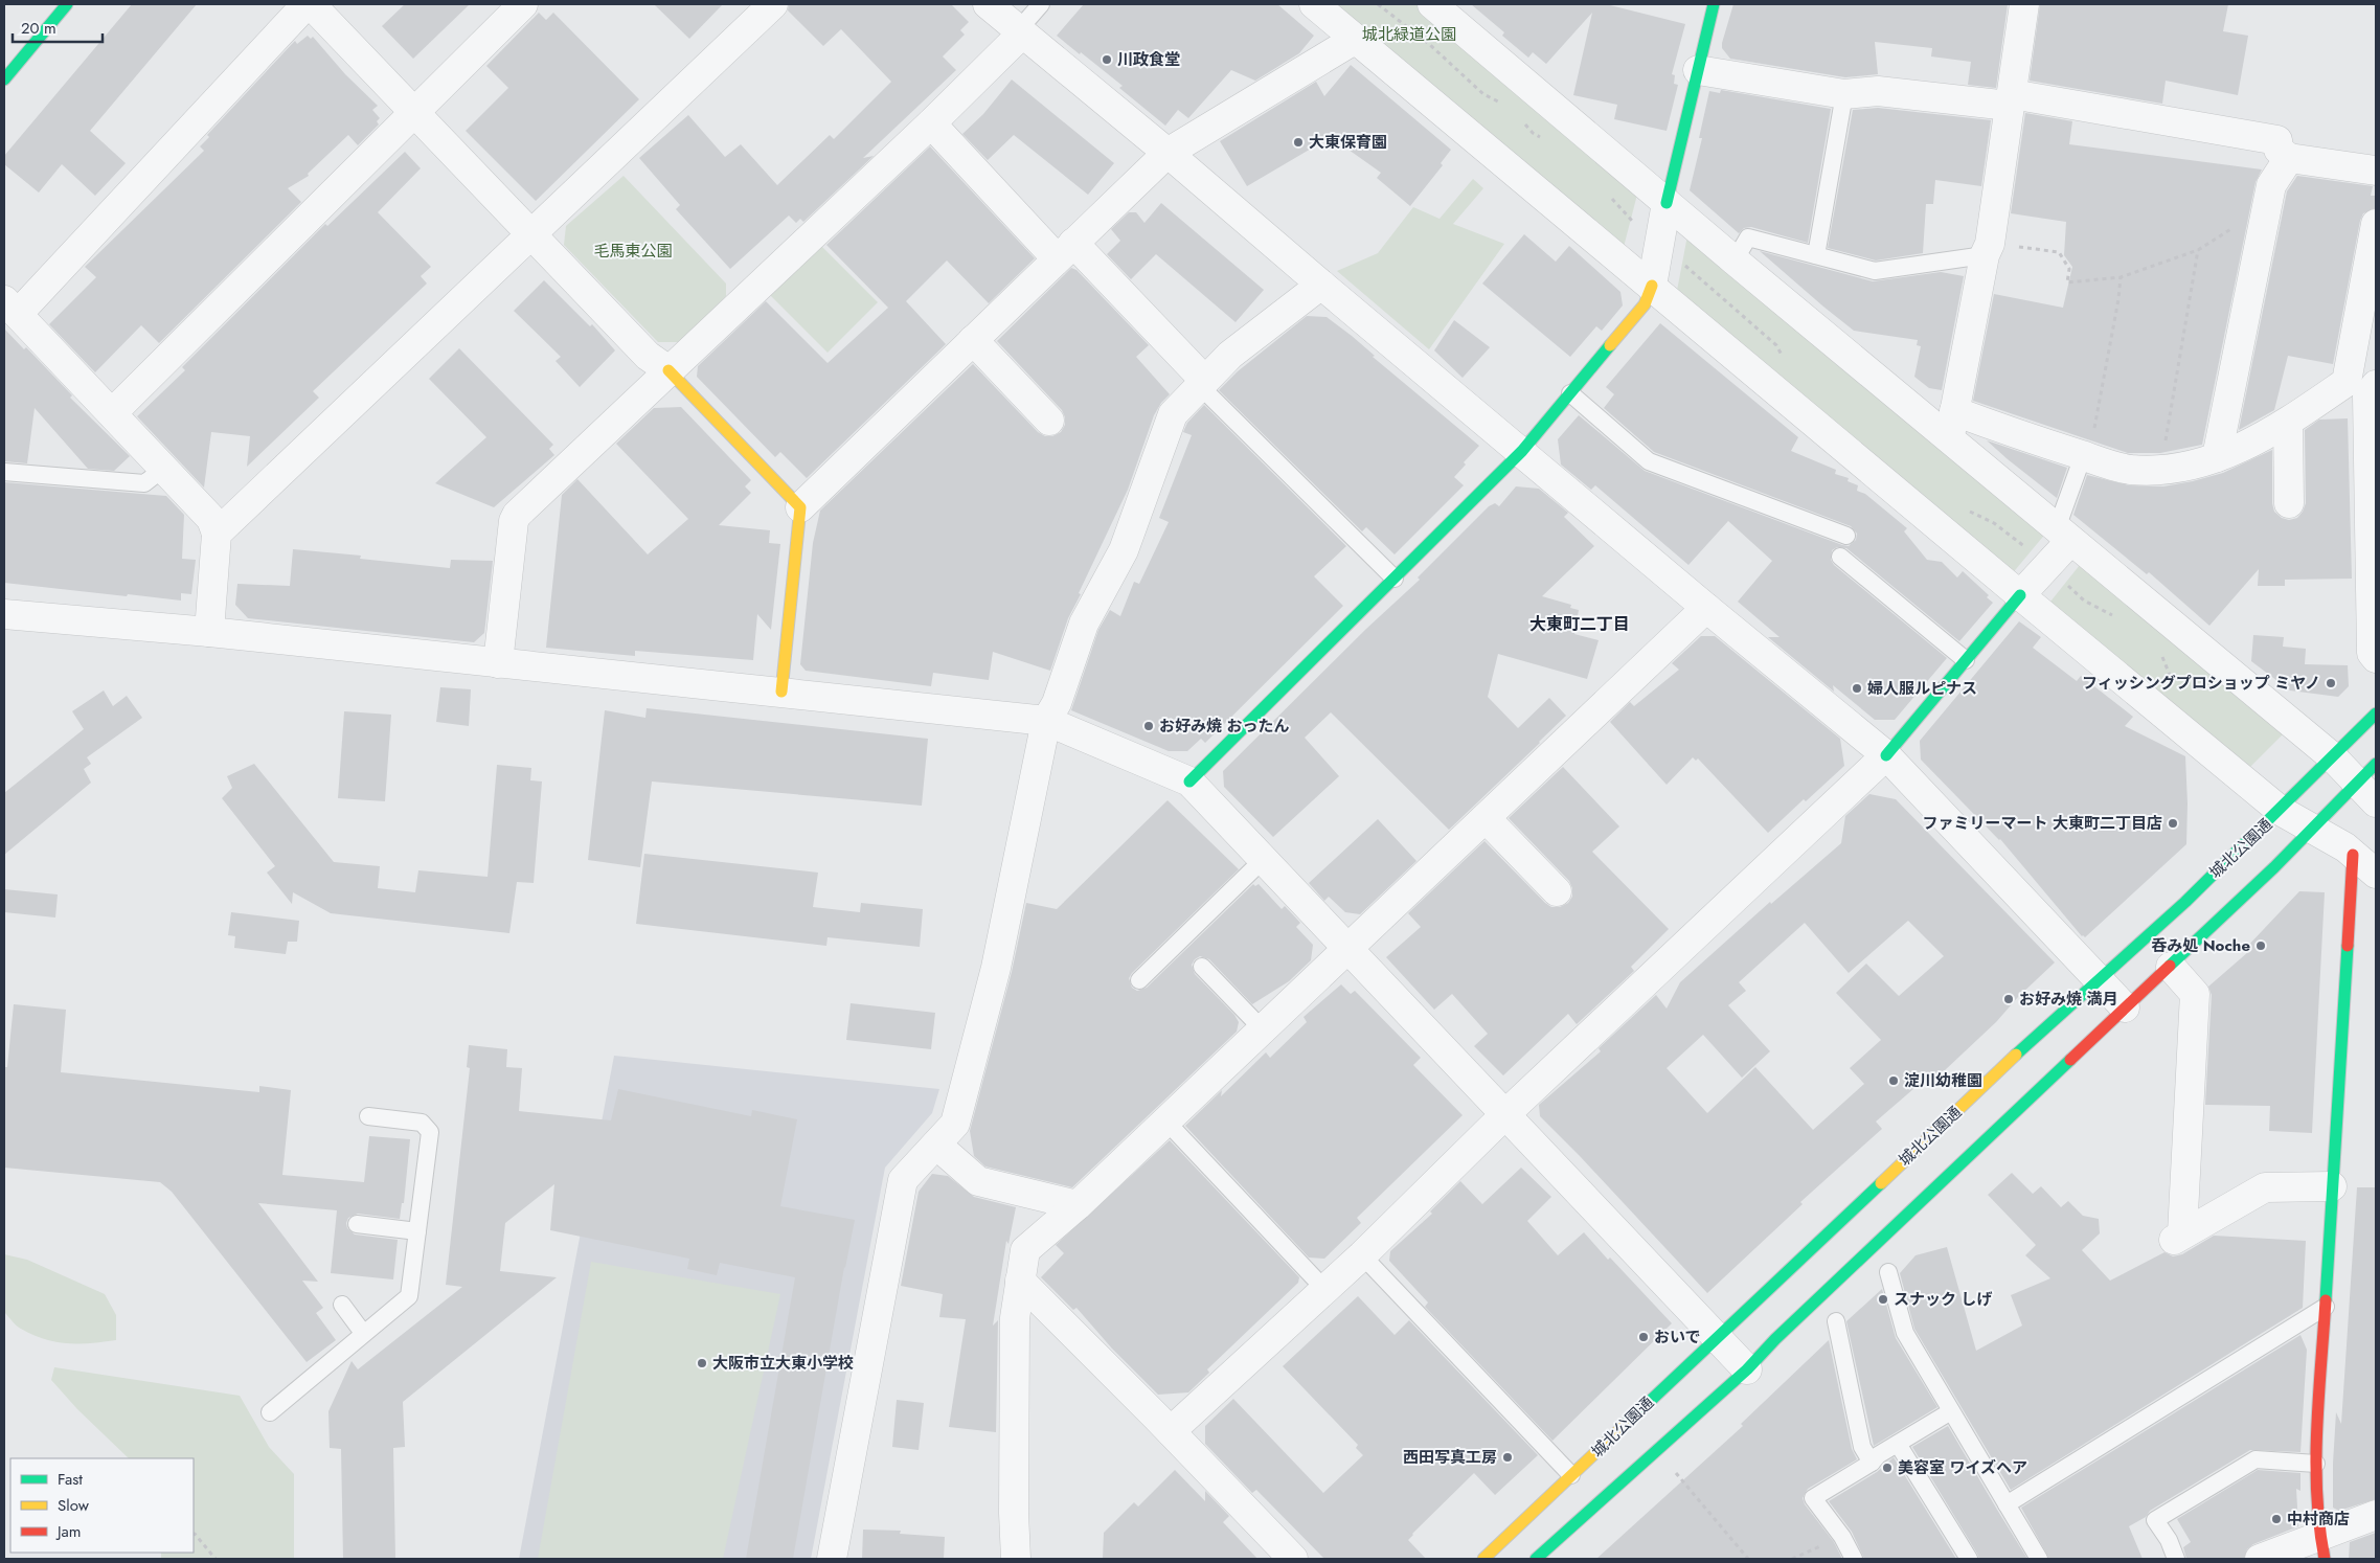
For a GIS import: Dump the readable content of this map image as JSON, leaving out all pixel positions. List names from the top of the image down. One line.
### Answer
{"streets":{"main road":["城北公園通"]},"districts":["大東町二丁目"],"parks":["城北緑道公園","毛馬東公園"],"places":["川政食堂","大東保育園","フィッシングプロショップ ミヤノ","婦人服ルピナス","お好み焼 おったん","ファミリーマート 大東町二丁目店","呑み処 Noche","お好み焼 満月","淀川幼稚園","スナック しげ","おいで","大阪市立大東小学校","西田写真工房","美容室 ワイズヘア","中村商店"],"legend":["Fast","Slow","Jam"],"scale_bar":"20 m"}
